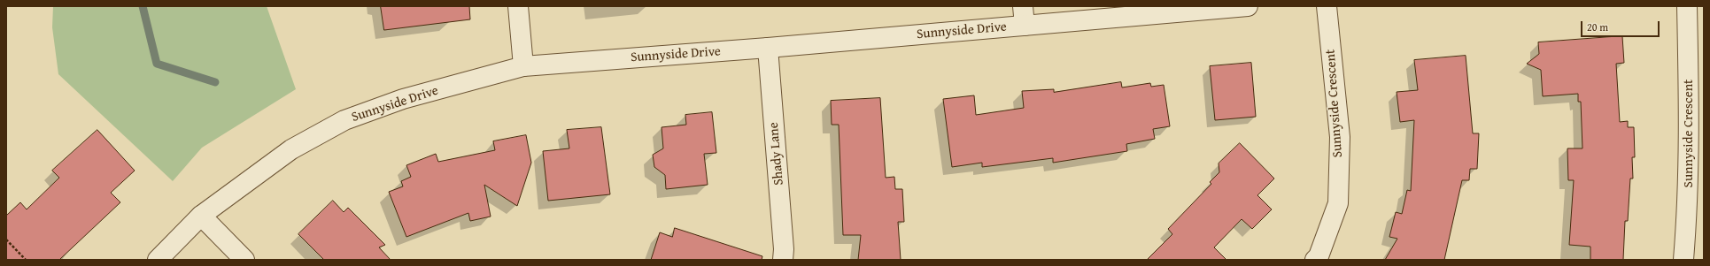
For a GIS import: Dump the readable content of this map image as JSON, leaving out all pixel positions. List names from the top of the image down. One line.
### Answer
{"streets":{"street":["Sunnyside Drive","Sunnyside Crescent","Shady Lane"]},"crossings":[["Sunnyside Drive","Shady Lane"]],"scale_bar":"20 m"}
